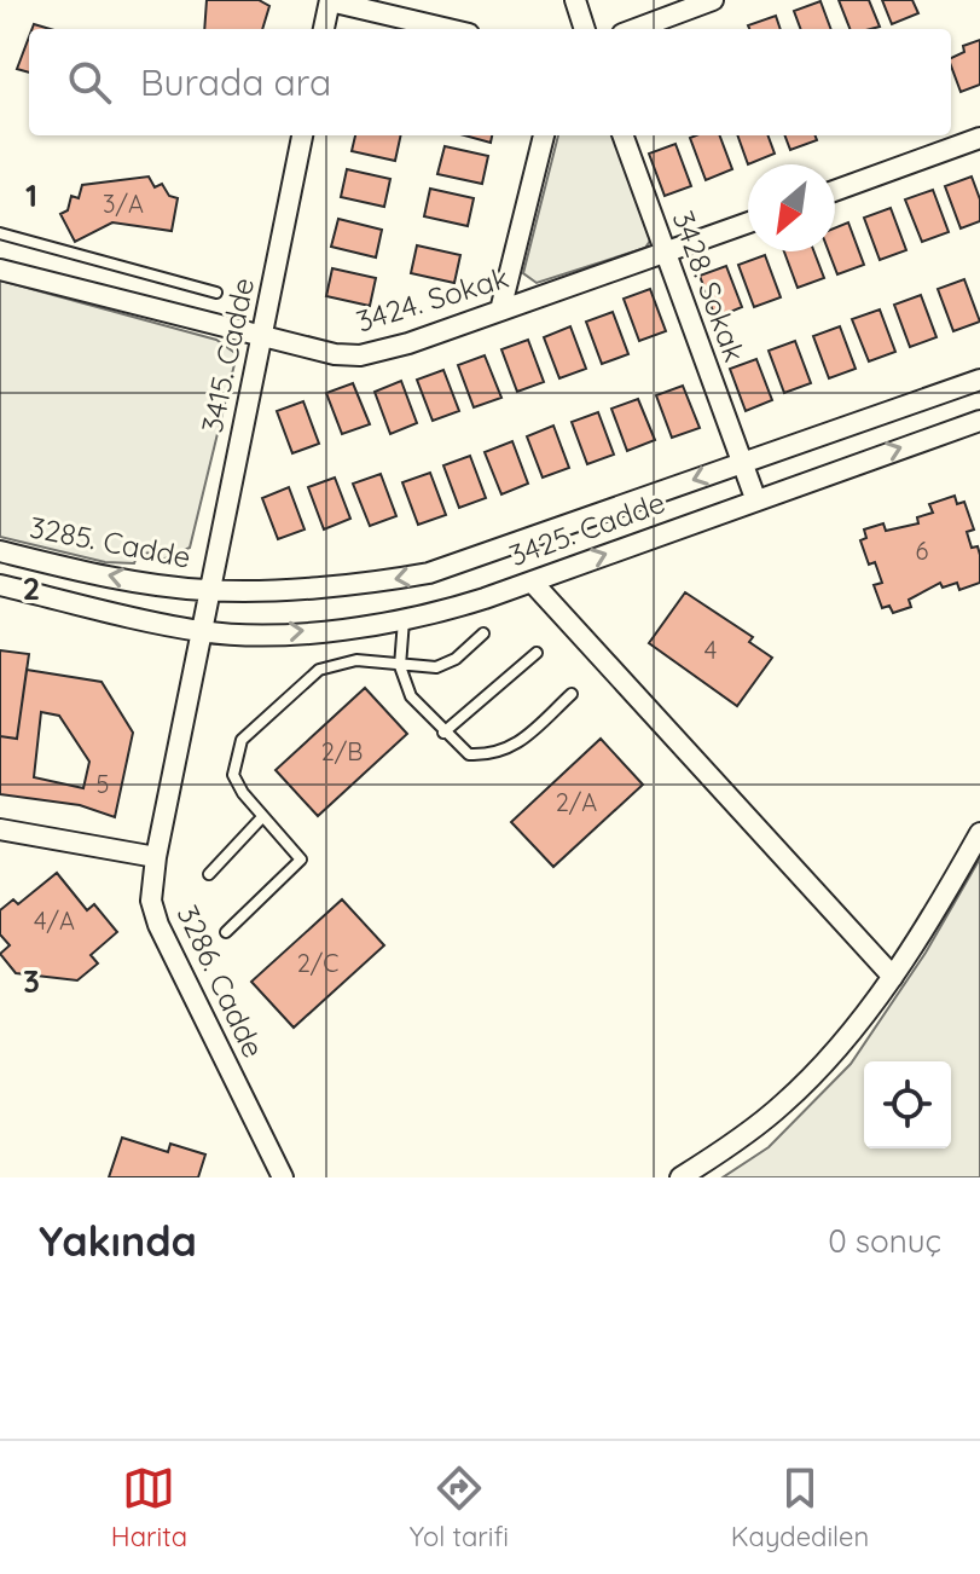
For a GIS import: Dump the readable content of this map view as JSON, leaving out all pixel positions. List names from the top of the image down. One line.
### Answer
{"streets":{"street":["3428. Sokak","3424. Sokak","3415. Cadde","3425. Cadde","3285. Cadde","3286. Cadde"]},"crossings":[["3428. Sokak","3424. Sokak"],["3428. Sokak","3425. Cadde"],["3424. Sokak","3415. Cadde"],["3415. Cadde","3425. Cadde"],["3415. Cadde","3285. Cadde"],["3415. Cadde","3286. Cadde"],["3425. Cadde","3285. Cadde"],["3425. Cadde","3286. Cadde"]],"house_numbers":["3/A","6","4","2/B","5","2/A","4/A","2/C"],"north":"bottom left","page":{"search":"Burada ara","heading":["Yakında","0 sonuç"],"nav":["Harita","Yol tarifi","Kaydedilen"]},"grid":{"rows":["1","2","3"]}}
